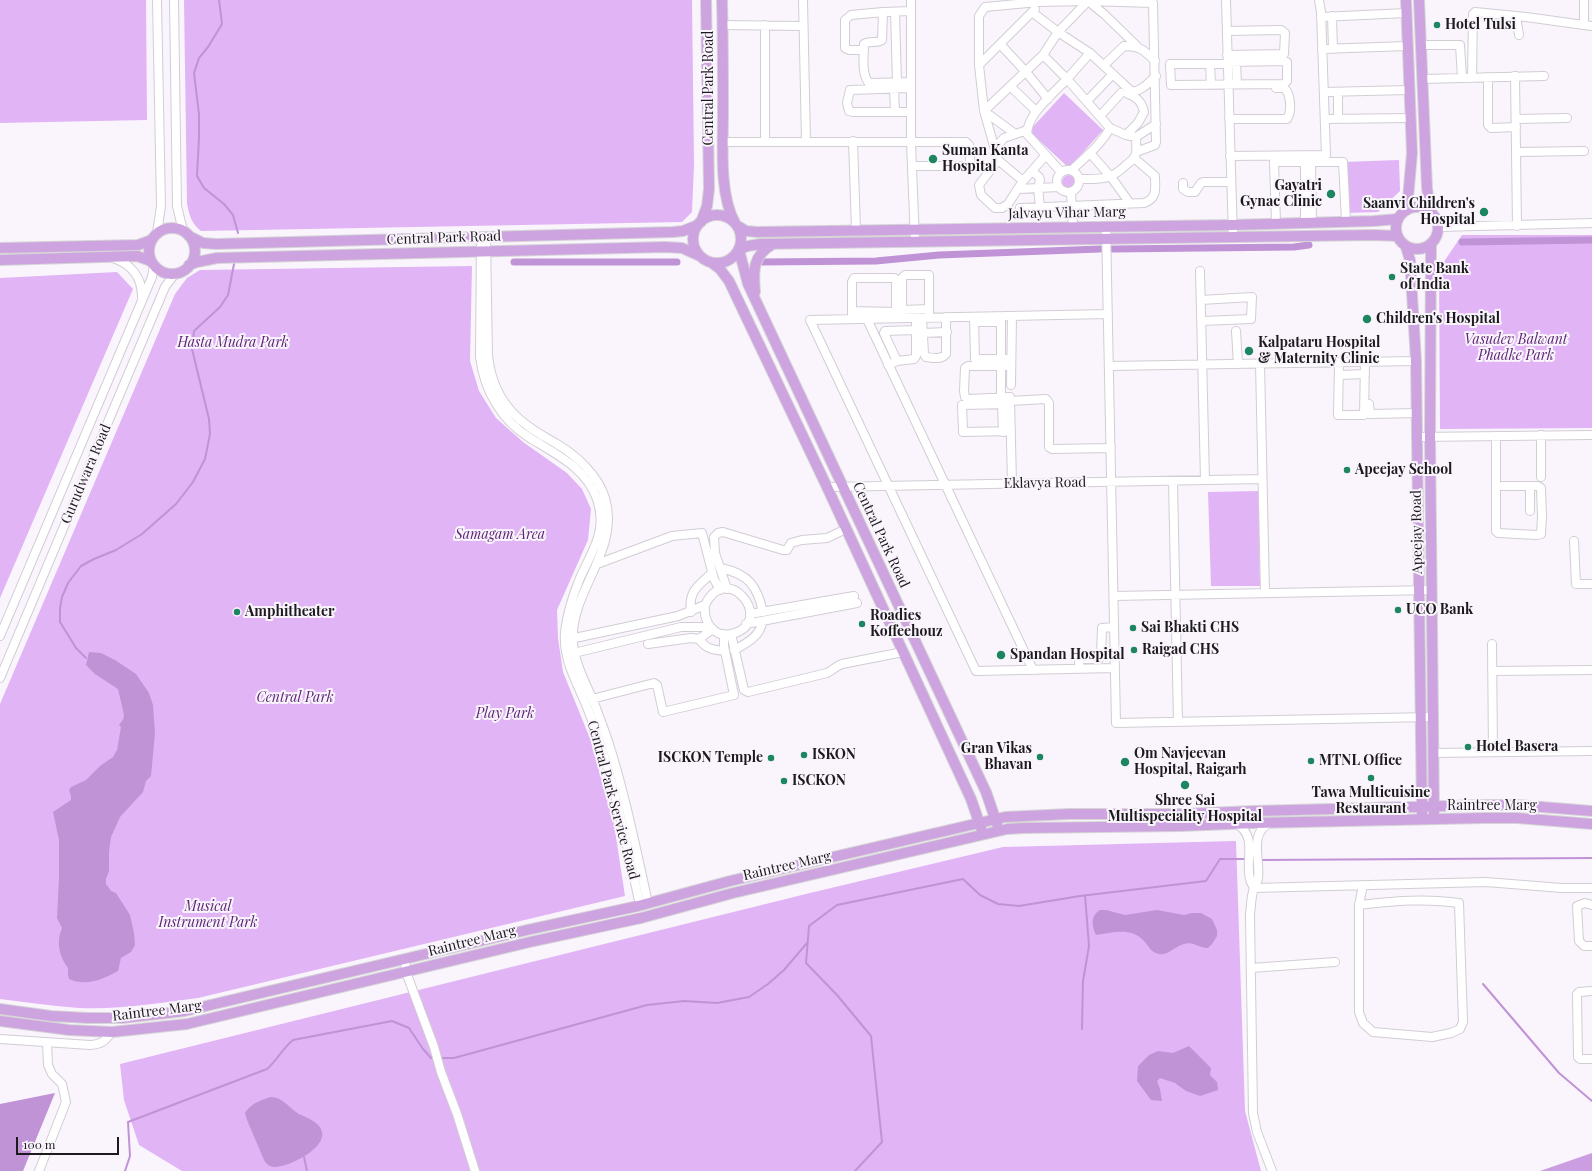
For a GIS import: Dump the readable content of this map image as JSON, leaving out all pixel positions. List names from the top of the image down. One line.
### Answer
{"streets":{"main road":["Central Park Road","Jalvayu Vihar Marg","Apeejay Road","Raintree Marg"],"street":["Gurudwara Road","Eklavya Road","Central Park Service Road"]},"crossings":[["Central Park Road","Jalvayu Vihar Marg"],["Central Park Road","Gurudwara Road"],["Central Park Road","Eklavya Road"],["Central Park Road","Central Park Service Road"],["Central Park Road","Raintree Marg"],["Jalvayu Vihar Marg","Apeejay Road"],["Apeejay Road","Raintree Marg"],["Central Park Service Road","Raintree Marg"]],"parks":["Vasudev Balwant Phadke Park","Hasta Mudra Park","Samagam Area","Central Park","Play Park","Musical Instrument Park"],"places":["Hotel Tulsi","Suman Kanta Hospital","Gayatri Gynac Clinic","Saanvi Children's Hospital","State Bank of India","Children's Hospital","Kalpataru Hospital & Maternity Clinic","Apeejay School","UCO Bank","Amphitheater","Roadies Koffeehouz","Sai Bhakti CHS","Raigad CHS","Spandan Hospital","Hotel Basera","ISKON","Gran Vikas Bhavan","ISCKON Temple","MTNL Office","Om Navjeevan Hospital, Raigarh","Tawa Multicuisine Restaurant","ISCKON","Shree Sai Multispeciality Hospital"],"scale_bar":"100 m"}
